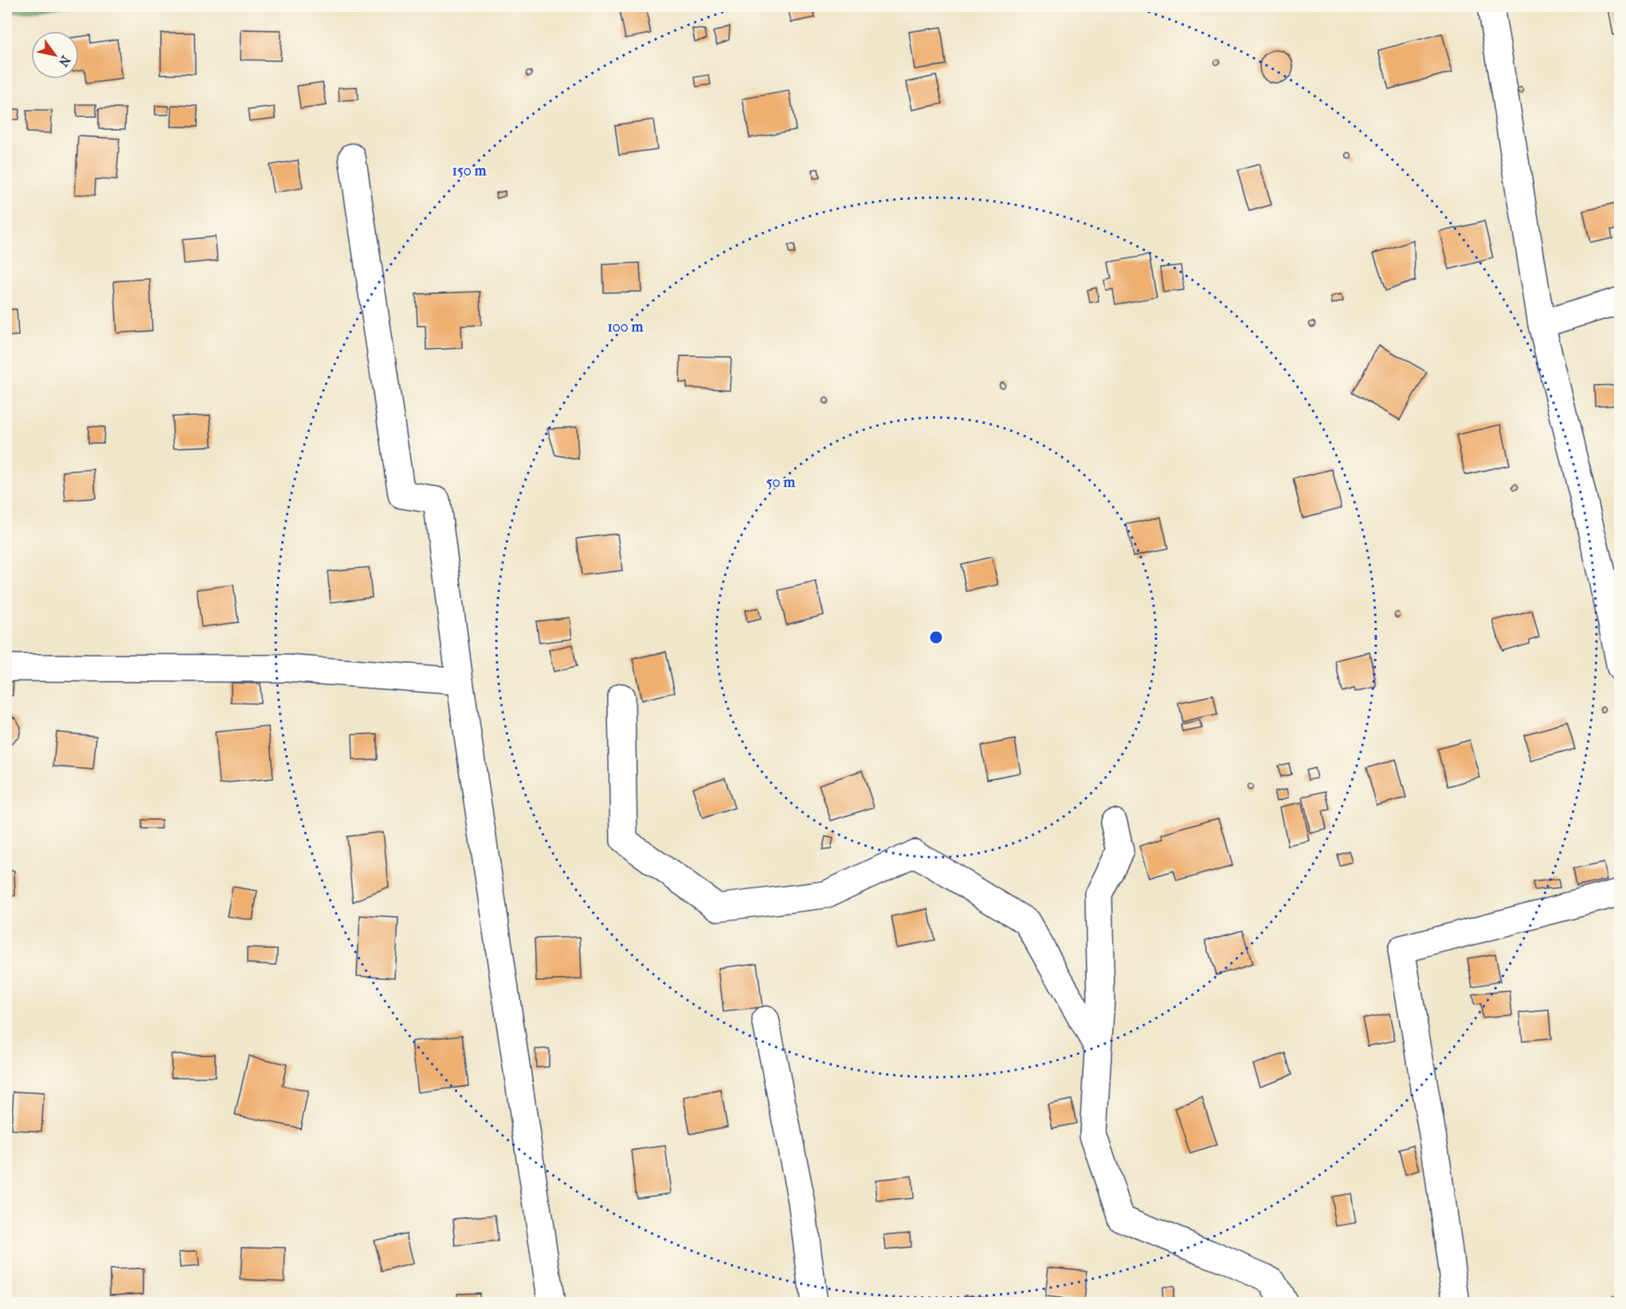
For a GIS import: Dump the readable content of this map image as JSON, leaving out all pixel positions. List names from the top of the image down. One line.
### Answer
{"north":"bottom right","rings":["150 m","100 m","50 m"]}
